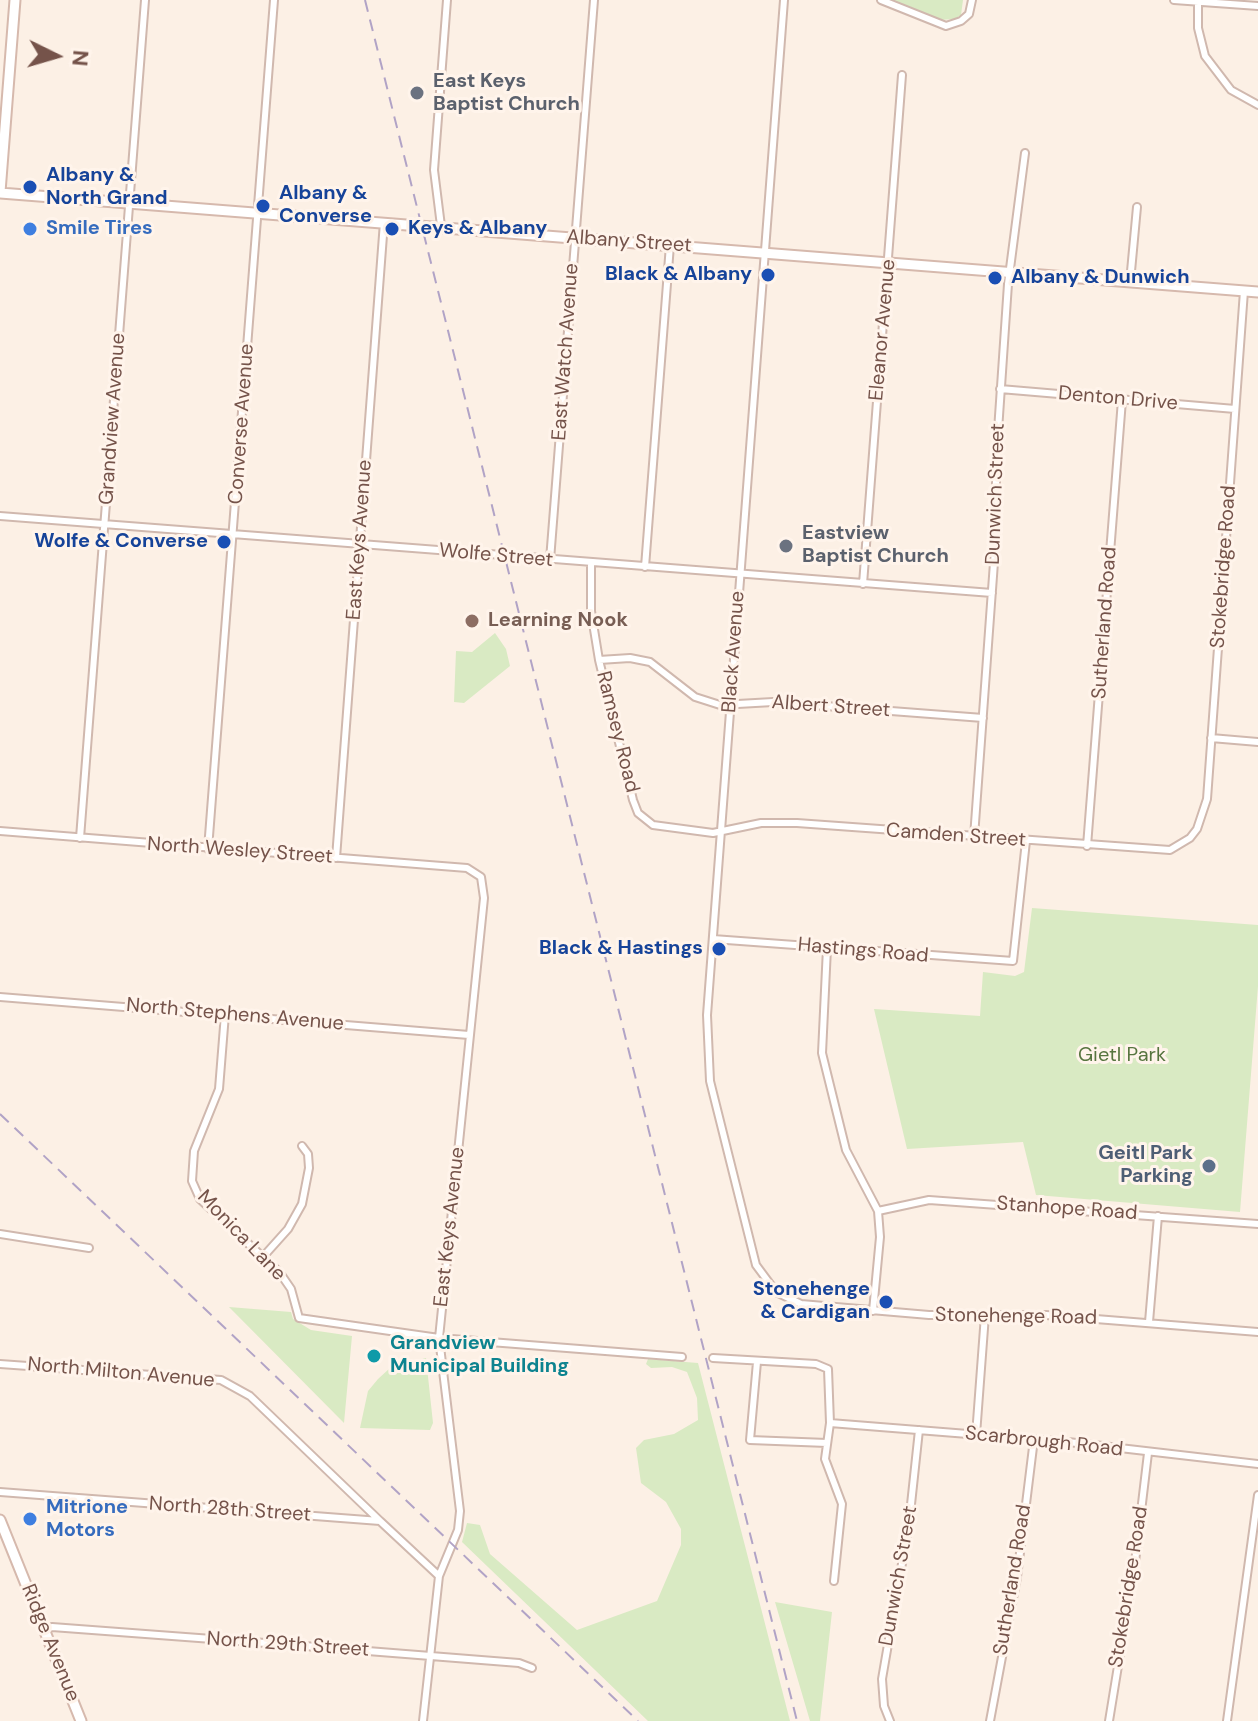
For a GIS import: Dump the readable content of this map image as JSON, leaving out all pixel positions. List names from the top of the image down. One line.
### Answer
{"streets":{"street":["Albany Street","Eleanor Avenue","East Watch Avenue","Denton Drive","Grandview Avenue","Converse Avenue","Dunwich Street","East Keys Avenue","Wolfe Street","Stokebridge Road","Sutherland Road","Black Avenue","Albert Street","Ramsey Road","Camden Street","North Wesley Street","Hastings Road","North Stephens Avenue","Stanhope Road","Monica Lane","Stonehenge Road","North Milton Avenue","Scarbrough Road","North 28th Street","Ridge Avenue","North 29th Street"]},"crossings":[["Albany Street","Eleanor Avenue"],["Albany Street","East Watch Avenue"],["Albany Street","Grandview Avenue"],["Albany Street","Converse Avenue"],["Albany Street","Dunwich Street"],["Albany Street","East Keys Avenue"],["Albany Street","Stokebridge Road"],["Albany Street","Black Avenue"],["Eleanor Avenue","Wolfe Street"],["East Watch Avenue","Wolfe Street"],["Denton Drive","Dunwich Street"],["Denton Drive","Stokebridge Road"],["Denton Drive","Sutherland Road"],["Grandview Avenue","Wolfe Street"],["Grandview Avenue","North Wesley Street"],["Converse Avenue","Wolfe Street"],["Converse Avenue","North Wesley Street"],["Dunwich Street","Wolfe Street"],["Dunwich Street","Albert Street"],["Dunwich Street","Camden Street"],["Dunwich Street","Scarbrough Road"],["East Keys Avenue","Wolfe Street"],["East Keys Avenue","North Wesley Street"],["East Keys Avenue","North Stephens Avenue"],["East Keys Avenue","Monica Lane"],["East Keys Avenue","North 29th Street"],["Wolfe Street","Black Avenue"],["Wolfe Street","Ramsey Road"],["Stokebridge Road","Camden Street"],["Stokebridge Road","Scarbrough Road"],["Sutherland Road","Camden Street"],["Sutherland Road","Scarbrough Road"],["Black Avenue","Albert Street"],["Black Avenue","Ramsey Road"],["Black Avenue","Camden Street"],["Black Avenue","Hastings Road"],["Black Avenue","Stonehenge Road"],["Albert Street","Ramsey Road"],["Ramsey Road","Camden Street"],["Camden Street","Hastings Road"],["North Stephens Avenue","Monica Lane"],["North Milton Avenue","North 28th Street"],["Ridge Avenue","North 29th Street"]],"parks":["Gietl Park"],"places":["East Keys Baptist Church","Albany & North Grand","Albany & Converse","Smile Tires","Keys & Albany","Black & Albany","Albany & Dunwich","Wolfe & Converse","Eastview Baptist Church","Learning Nook","Black & Hastings","Geitl Park Parking","Stonehenge & Cardigan","Grandview Municipal Building","Mitrione Motors"],"north":"right"}
